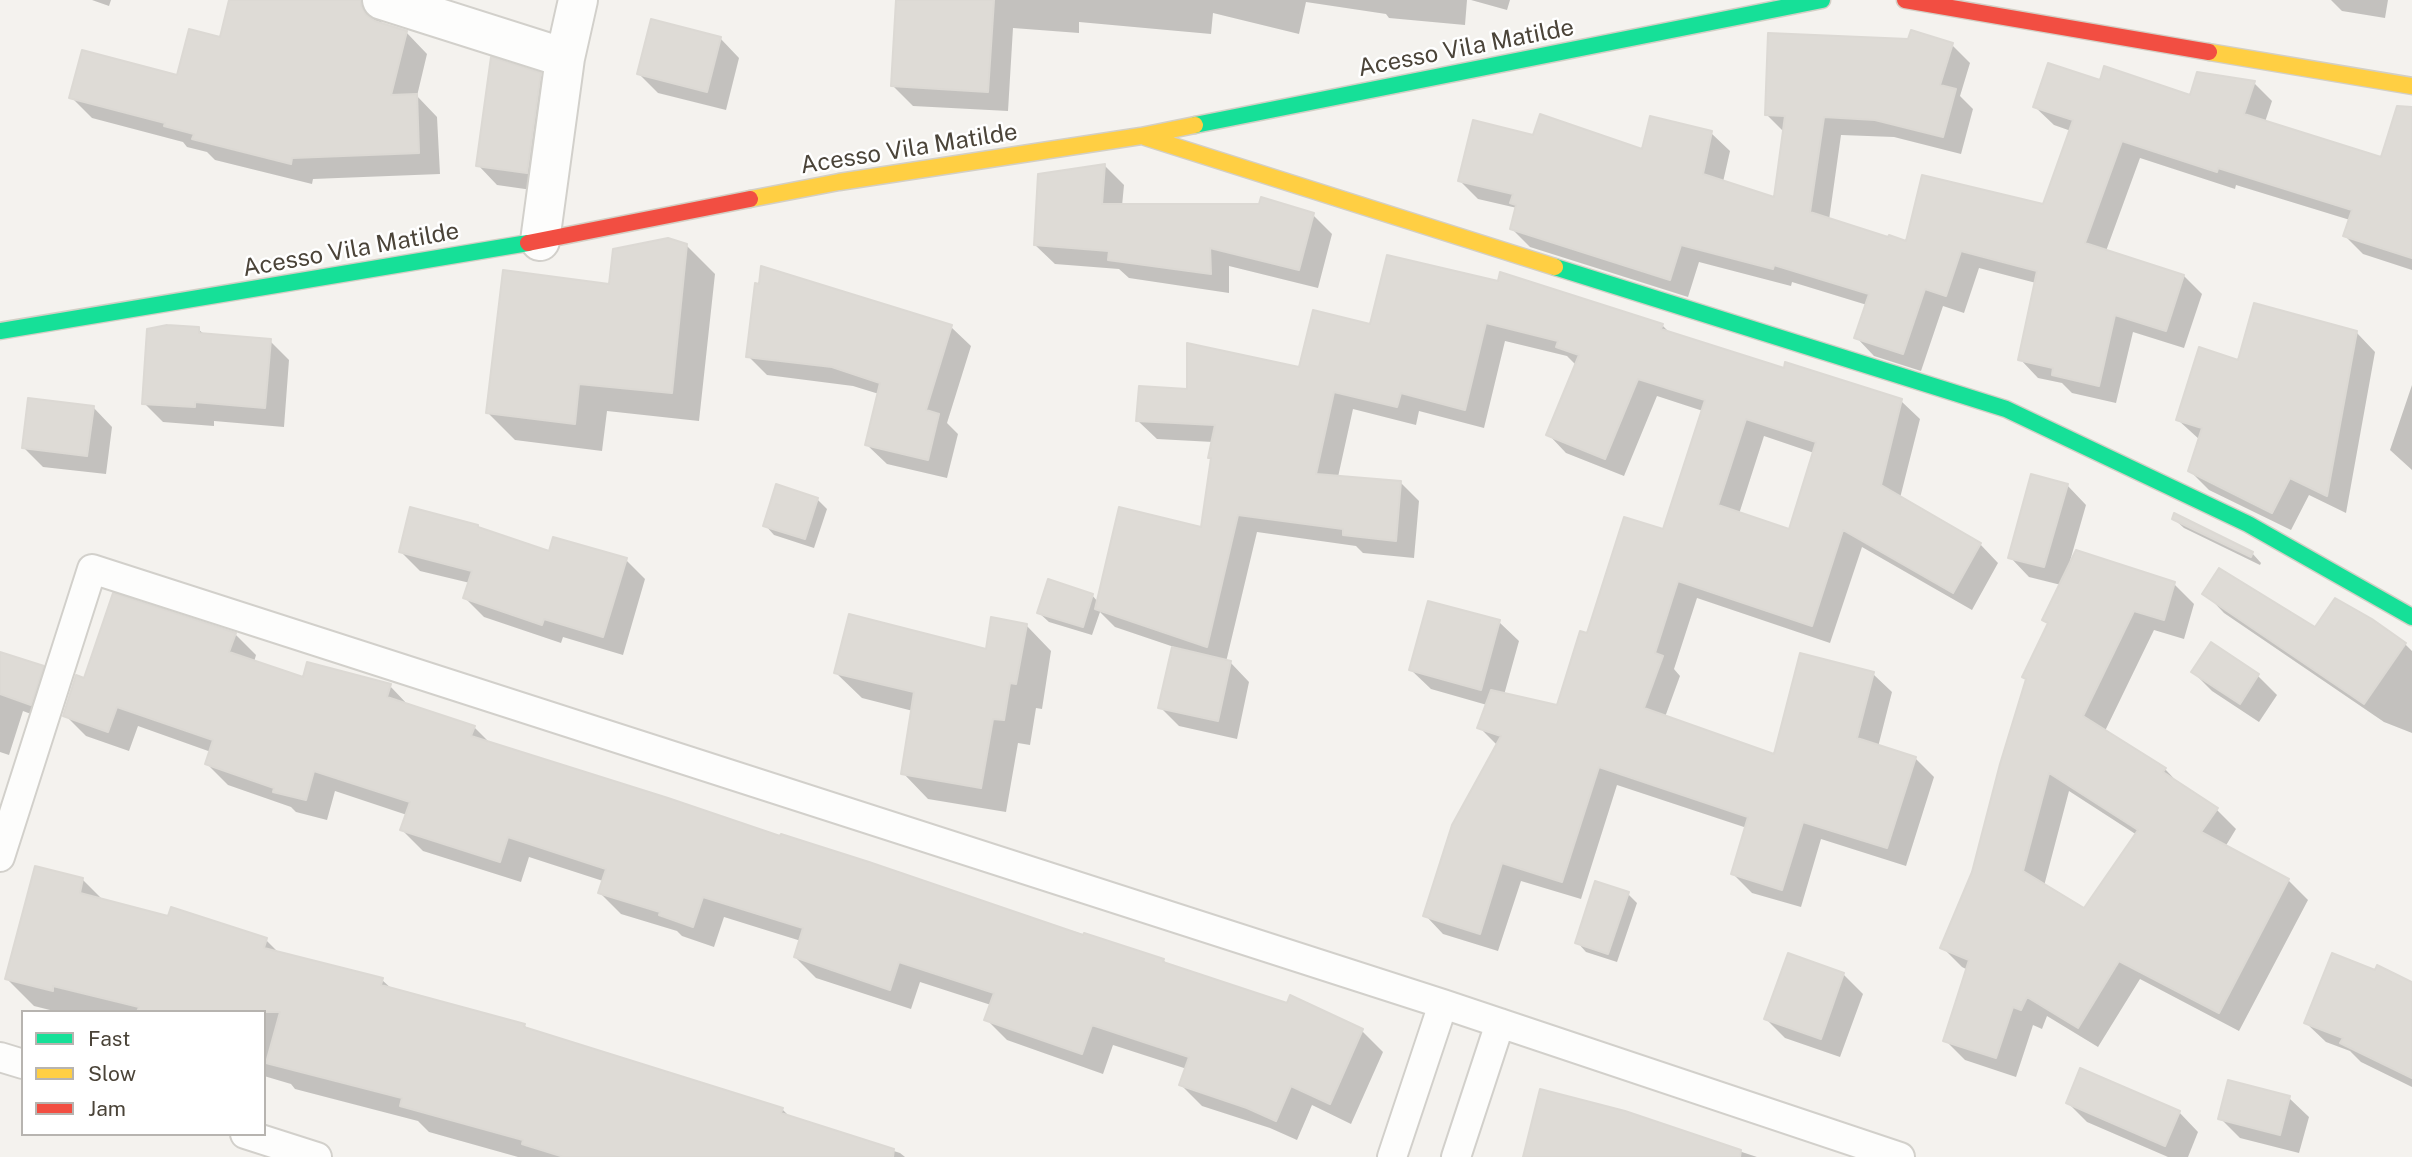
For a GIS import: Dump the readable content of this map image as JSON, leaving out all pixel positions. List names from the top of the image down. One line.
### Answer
{"streets":{"street":["Acesso Vila Matilde"]},"legend":["Fast","Slow","Jam"]}
